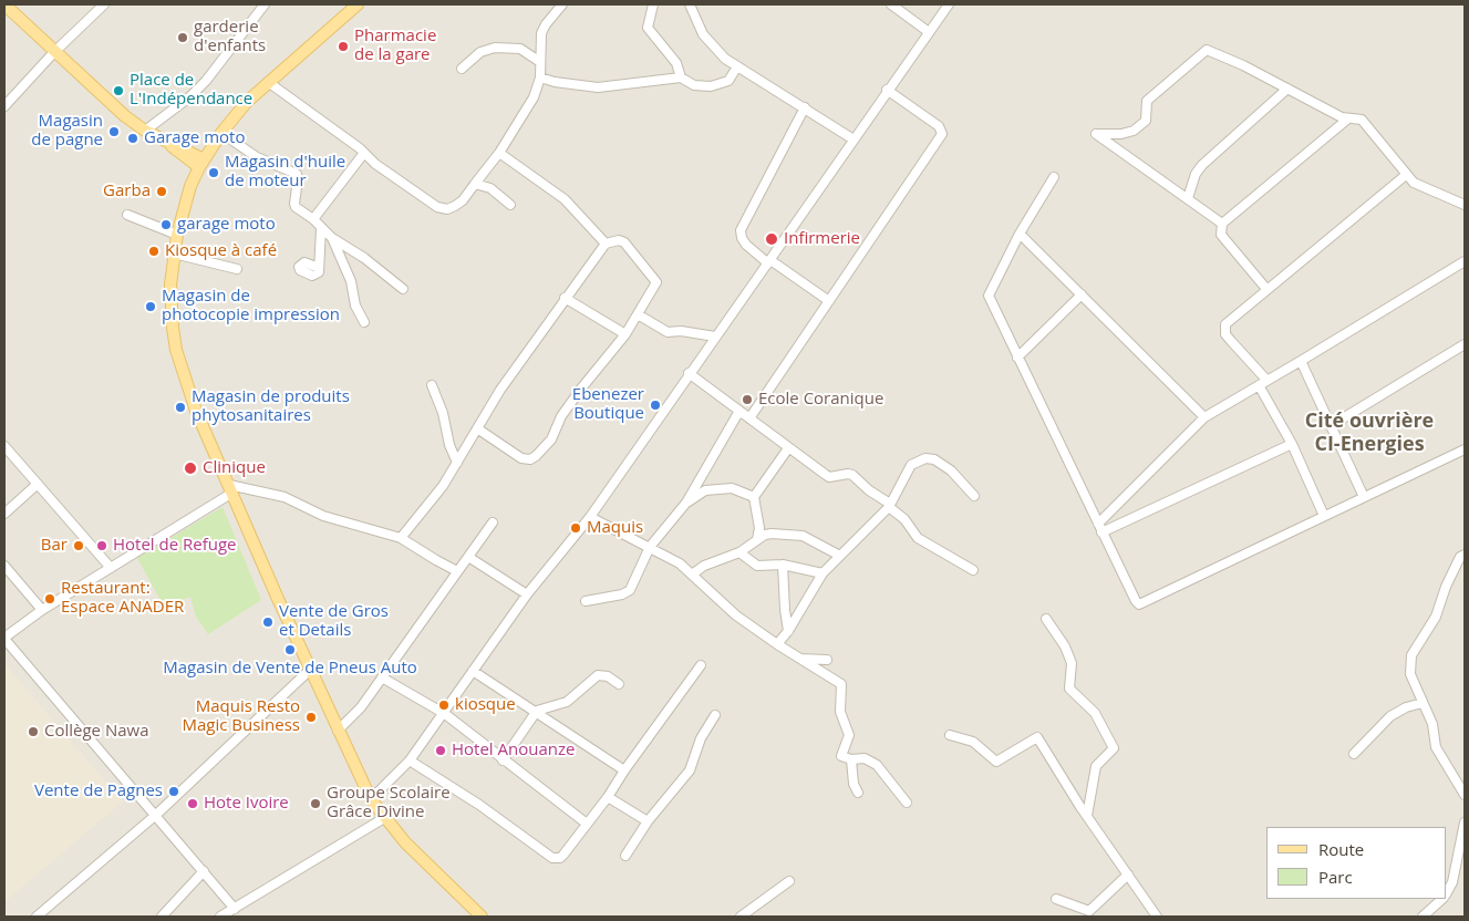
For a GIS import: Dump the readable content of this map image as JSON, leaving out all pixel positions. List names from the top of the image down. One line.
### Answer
{"districts":["Cité ouvrière CI-Energies"],"places":["garderie d'enfants","Pharmacie de la gare","Place de L'Indépendance","Magasin de pagne","Garage moto","Magasin d'huile de moteur","Garba","garage moto","Infirmerie","Kiosque à café","Magasin de photocopie impression","Ecole Coranique","Ebenezer Boutique","Magasin de produits phytosanitaires","Clinique","Maquis","Bar","Hotel de Refuge","Restaurant: Espace ANADER","Vente de Gros et Details","Magasin de Vente de Pneus Auto","kiosque","Maquis Resto Magic Business","Collège Nawa","Hotel Anouanze","Vente de Pagnes","Hote Ivoire","Groupe Scolaire Grâce Divine"],"legend":["Route","Parc"]}
